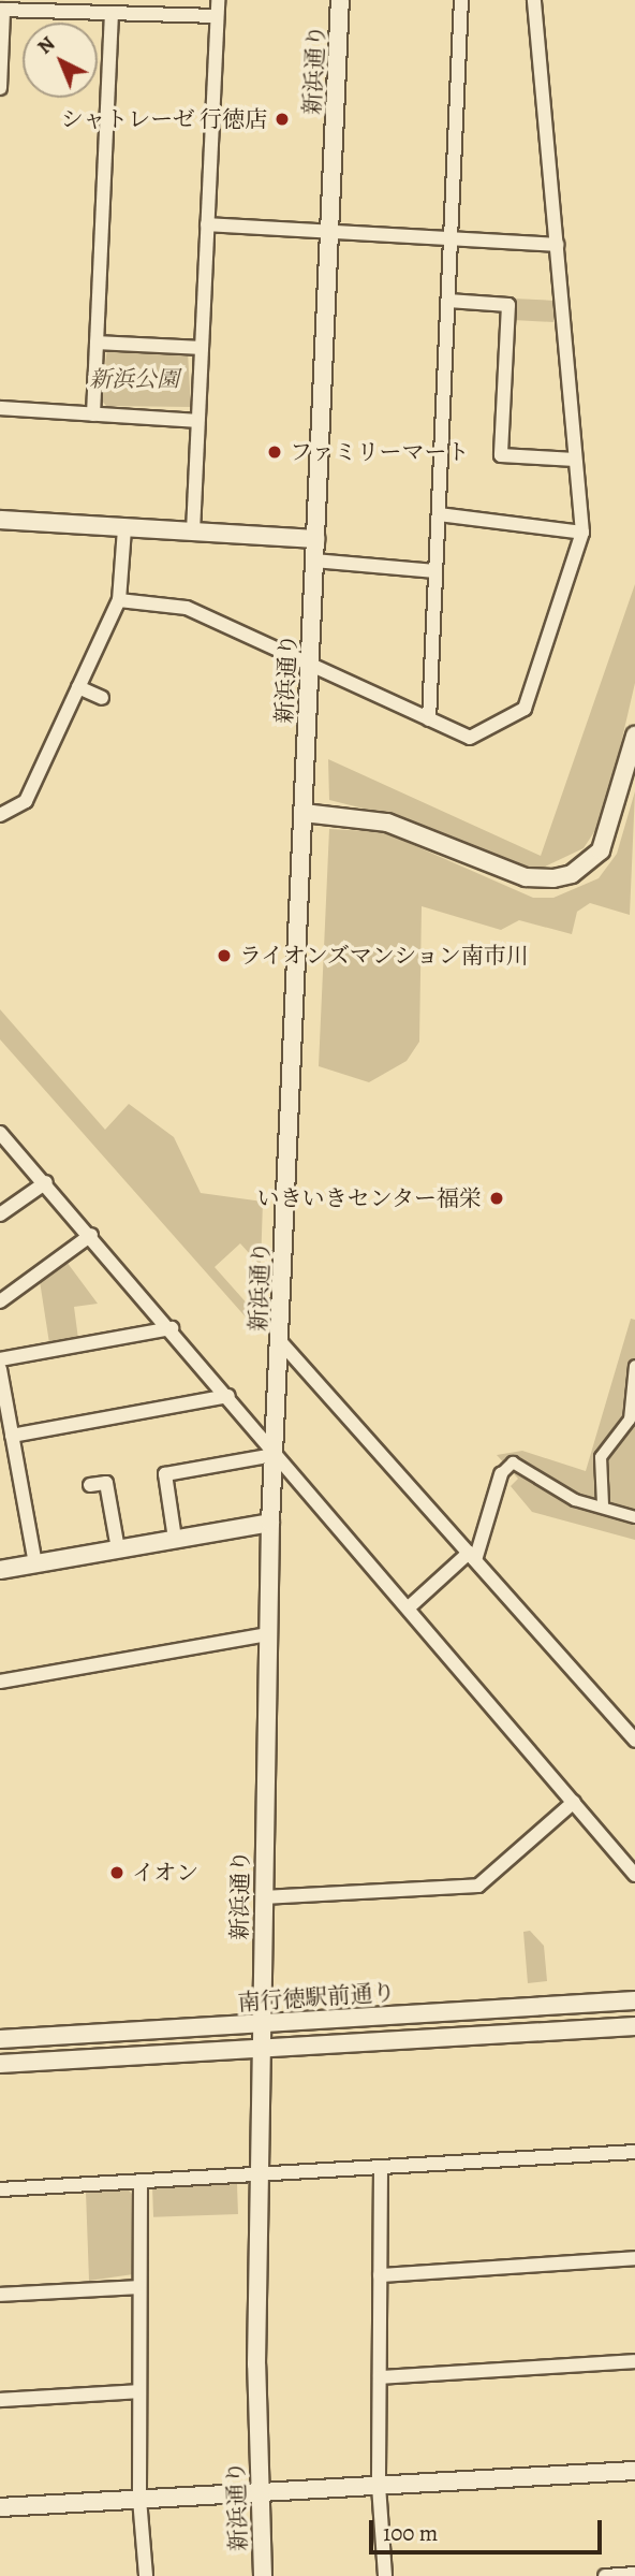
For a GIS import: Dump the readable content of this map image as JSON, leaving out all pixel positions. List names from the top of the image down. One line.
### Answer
{"streets":{"street":["新浜通り","南行徳駅前通り"]},"crossings":[["新浜通り","南行徳駅前通り"]],"parks":["新浜公園"],"places":["シャトレーゼ 行徳店","ファミリーマート","ライオンズマンション南市川","いきいきセンター福栄","イオン"],"scale_bar":"100 m","north":"top left"}
